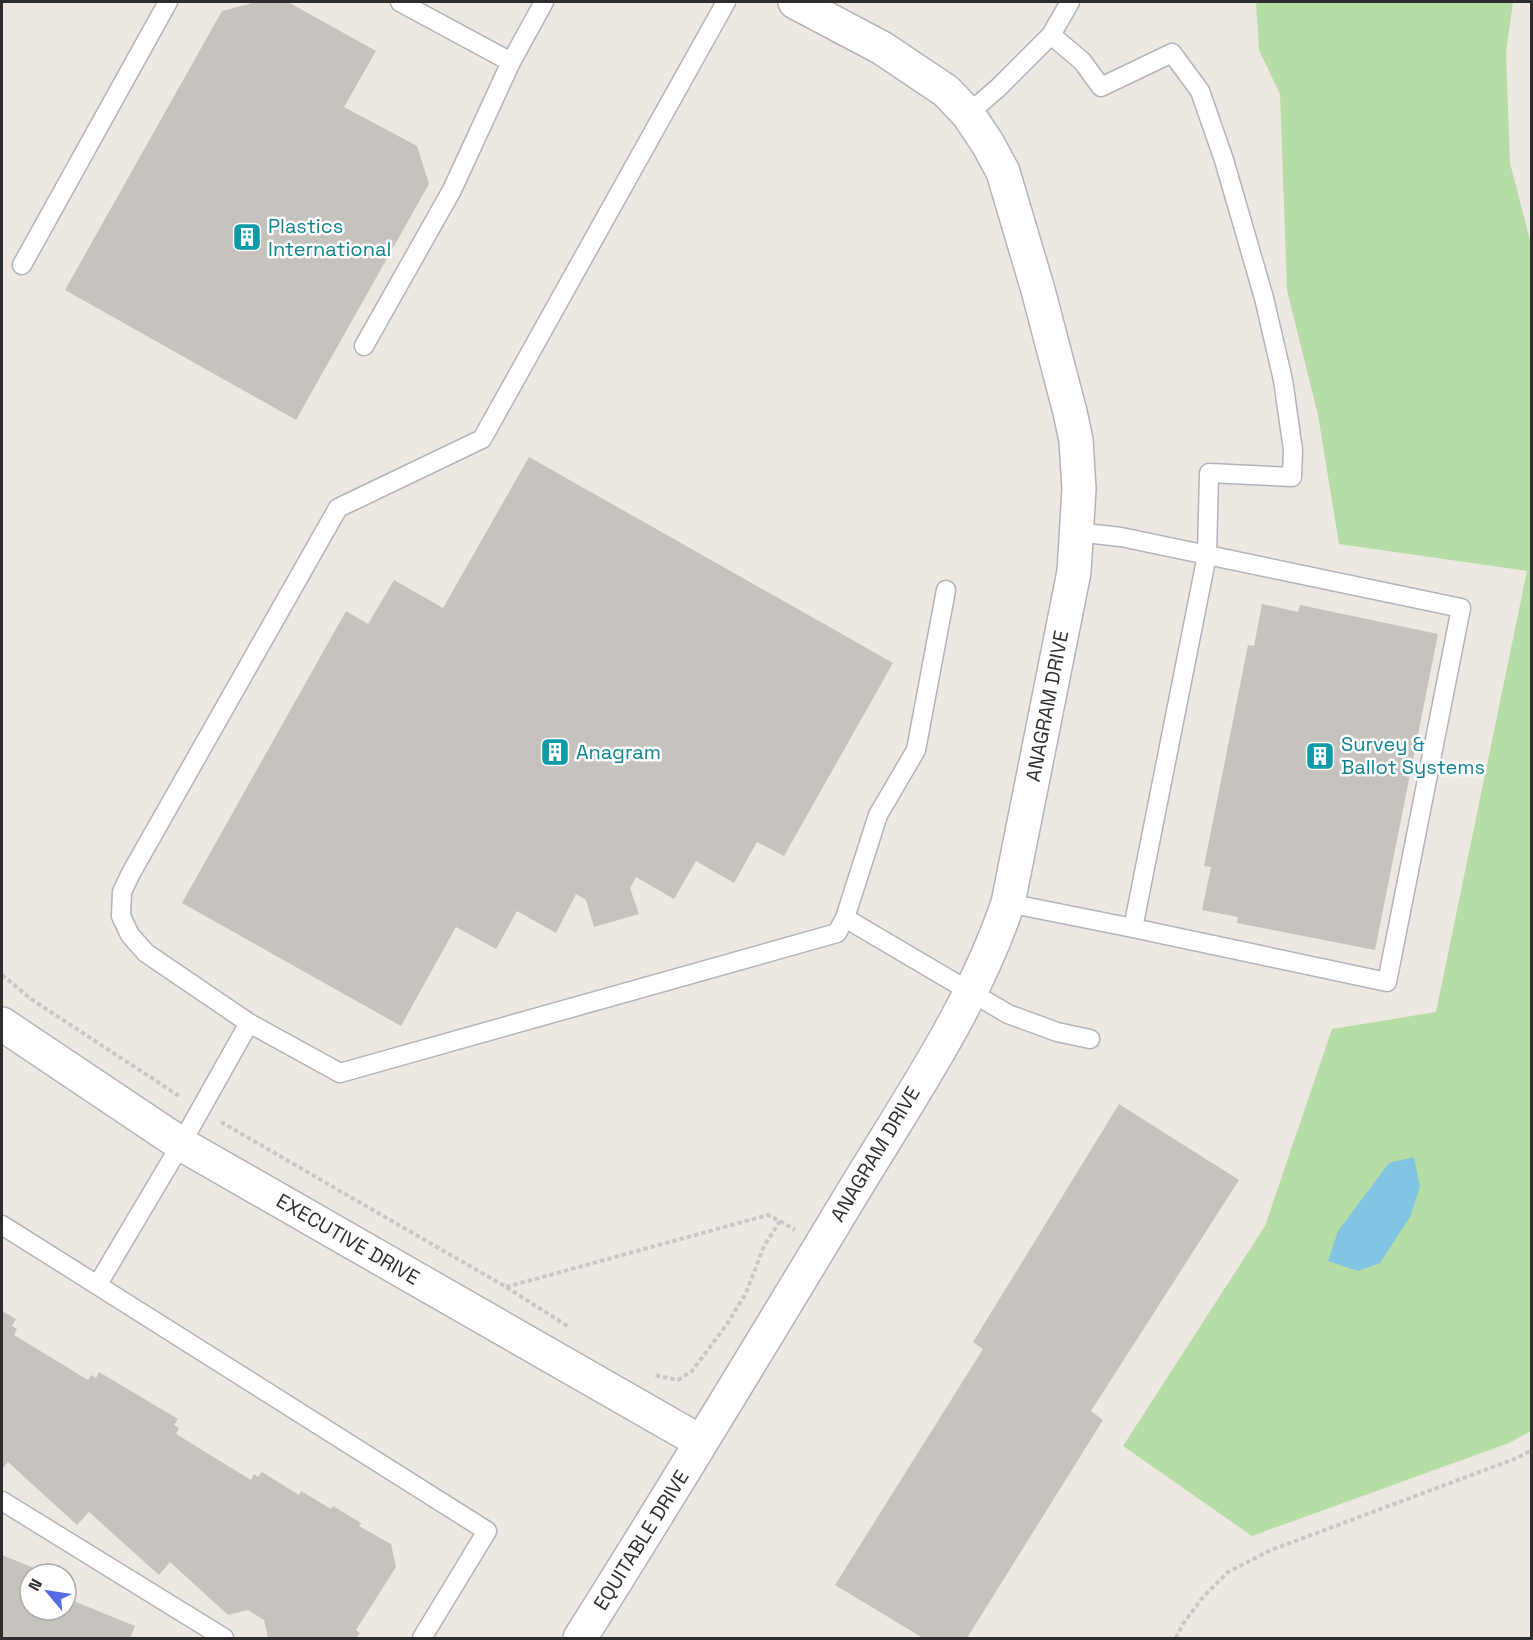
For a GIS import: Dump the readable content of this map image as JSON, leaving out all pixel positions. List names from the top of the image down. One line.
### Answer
{"streets":{"street":["ANAGRAM DRIVE","EXECUTIVE DRIVE","EQUITABLE DRIVE"]},"crossings":[["ANAGRAM DRIVE","EXECUTIVE DRIVE"],["ANAGRAM DRIVE","EQUITABLE DRIVE"],["EXECUTIVE DRIVE","EQUITABLE DRIVE"]],"places":{"building":["Plastics International","Anagram","Survey & Ballot Systems"]},"north":"top left"}
